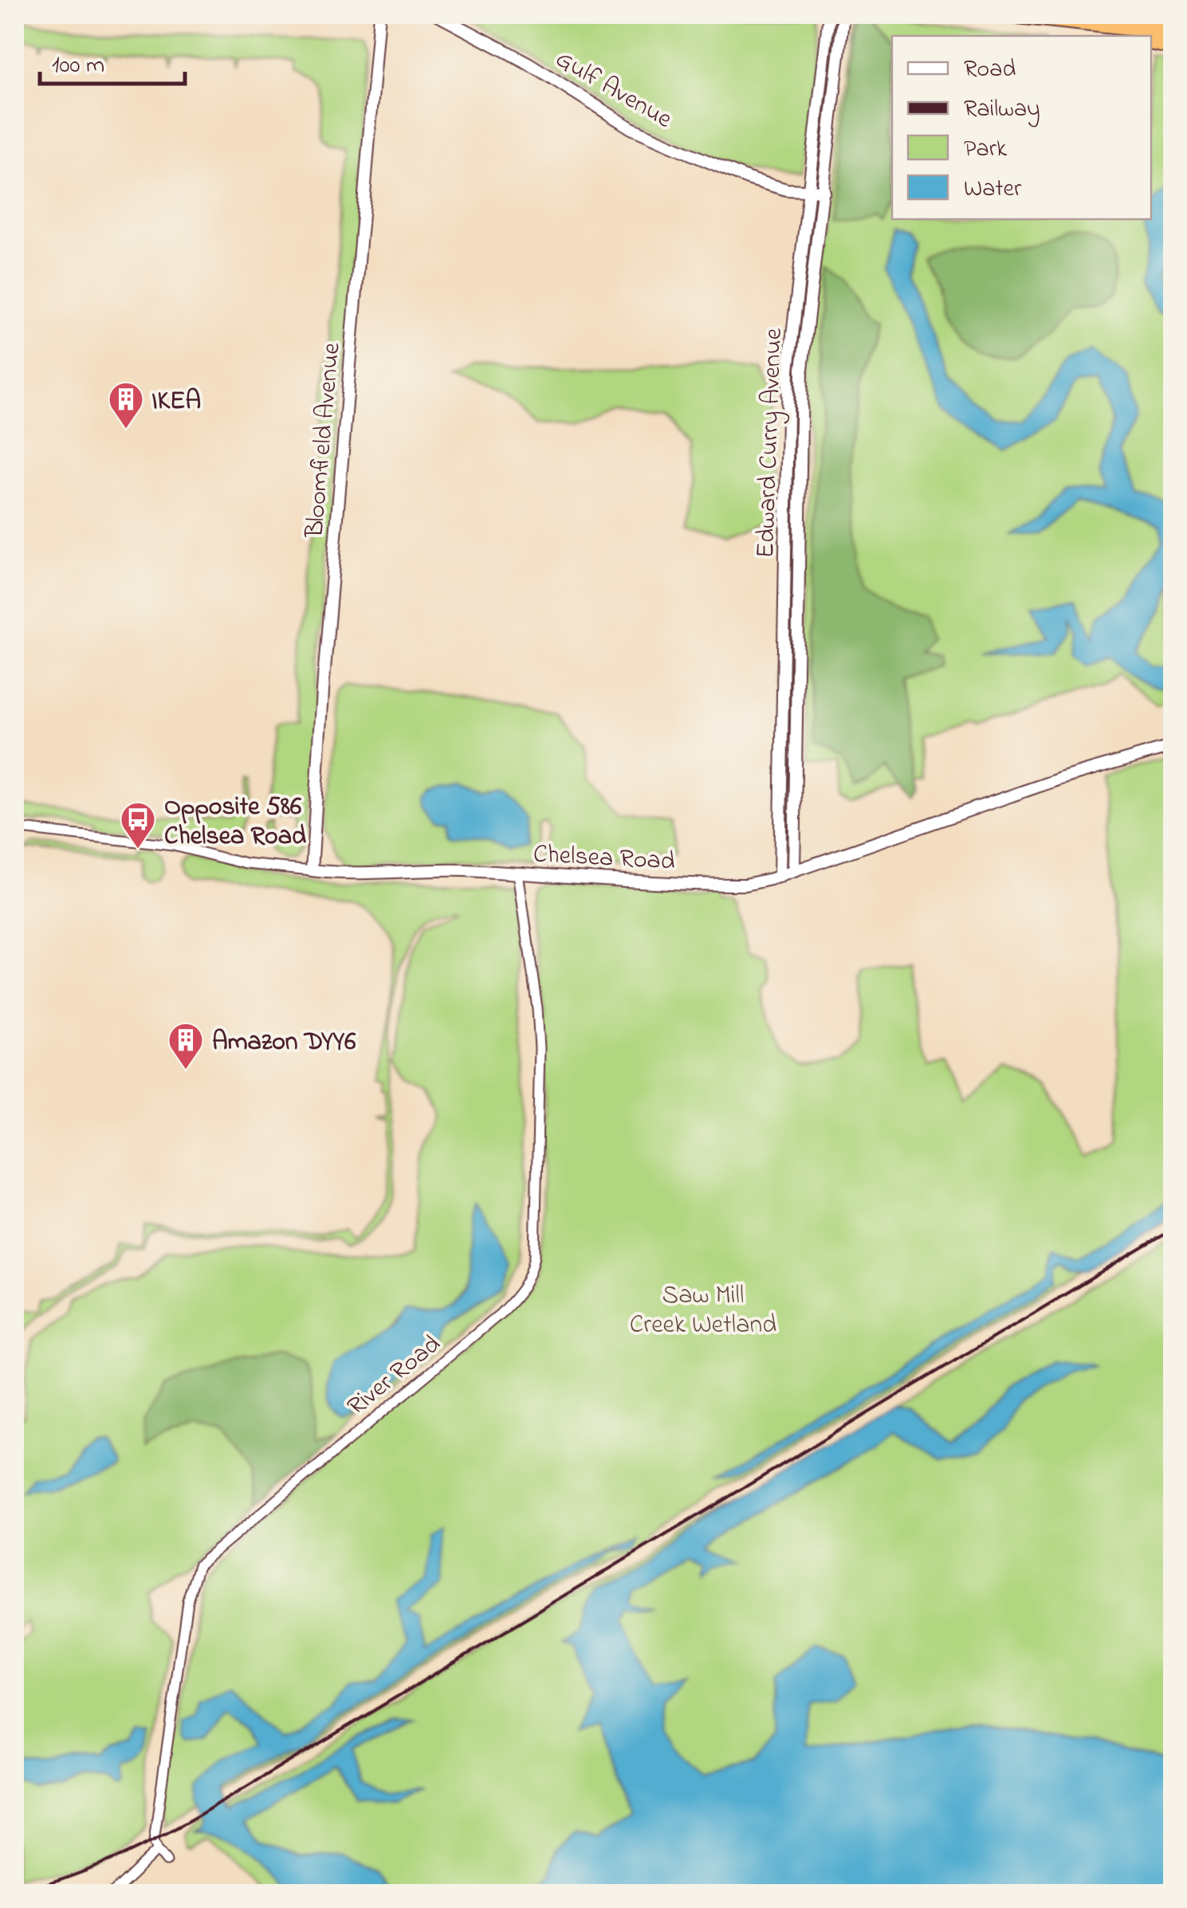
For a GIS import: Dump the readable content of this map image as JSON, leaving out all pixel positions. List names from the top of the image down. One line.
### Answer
{"streets":{"street":["Gulf Avenue","Bloomfield Avenue","Edward Curry Avenue","Chelsea Road","River Road"]},"crossings":[["Gulf Avenue","Edward Curry Avenue"],["Bloomfield Avenue","Chelsea Road"],["Edward Curry Avenue","Chelsea Road"],["Chelsea Road","River Road"]],"parks":["Saw Mill Creek Wetland"],"places":{"building":["IKEA","Amazon DYY6"],"bus stop":["Opposite 586 Chelsea Road"]},"legend":["Road","Railway","Park","Water"],"scale_bar":"100 m"}
